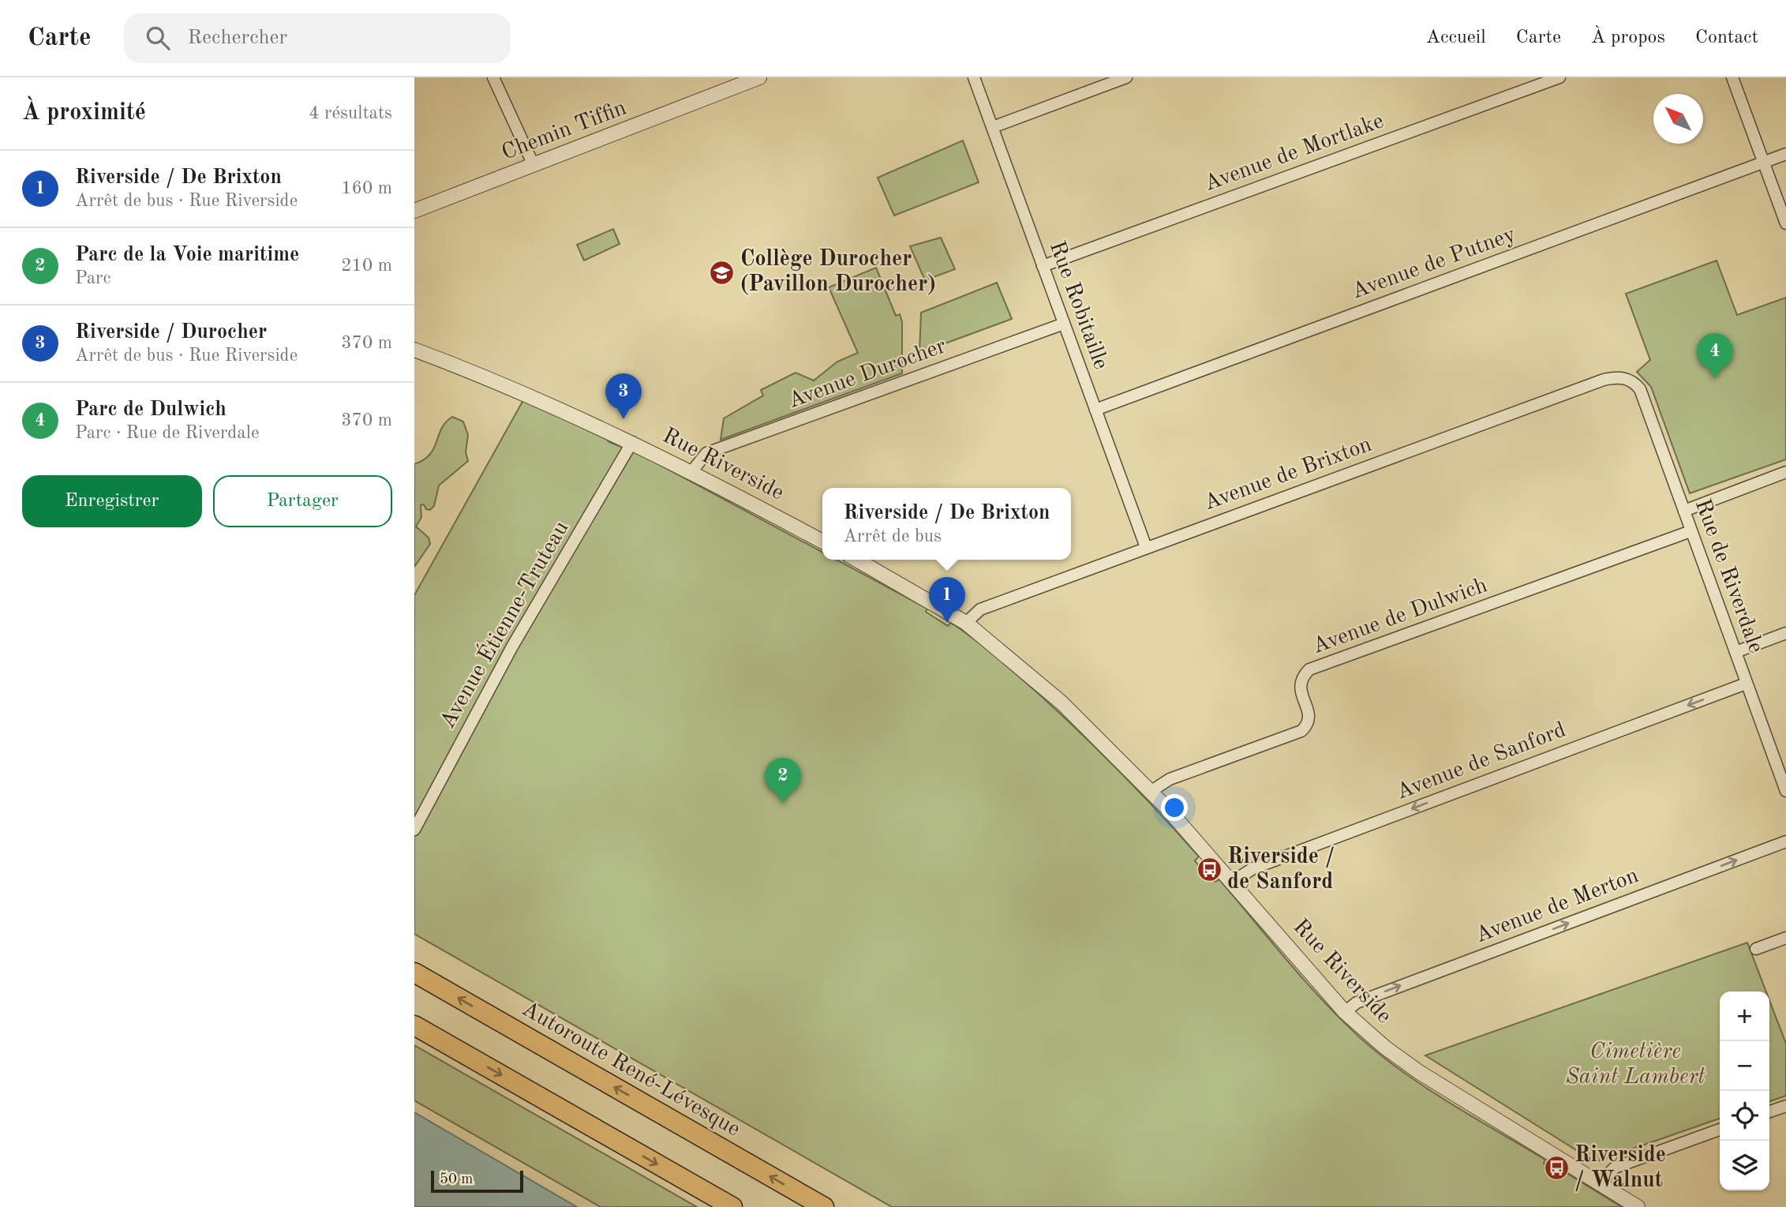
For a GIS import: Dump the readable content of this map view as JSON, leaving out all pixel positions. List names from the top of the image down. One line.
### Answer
{"streets":{"highway":["Autoroute René-Lévesque"],"street":["Chemin Tiffin","Avenue de Mortlake","Avenue de Putney","Rue Robitaille","Avenue Durocher","Rue Riverside","Avenue de Brixton","Rue de Riverdale","Avenue de Dulwich","Avenue Étienne-Truteau","Avenue de Sanford","Avenue de Merton"]},"crossings":[["Avenue de Mortlake","Rue Robitaille"],["Avenue de Putney","Rue Robitaille"],["Rue Robitaille","Avenue Durocher"],["Rue Robitaille","Avenue de Brixton"],["Avenue Durocher","Rue Riverside"],["Rue Riverside","Avenue de Brixton"],["Rue Riverside","Avenue de Dulwich"],["Rue Riverside","Avenue Étienne-Truteau"],["Rue Riverside","Avenue de Sanford"],["Rue Riverside","Avenue de Merton"],["Avenue de Brixton","Rue de Riverdale"],["Rue de Riverdale","Avenue de Dulwich"],["Rue de Riverdale","Avenue de Sanford"]],"one_way":["Avenue de Sanford","Avenue de Merton"],"parks":["Cimetière Saint Lambert"],"places":{"school or university":["Collège Durocher (Pavillon Durocher)"],"bus stop":["Riverside / de Sanford","Riverside / Walnut"]},"scale_bar":"50 m","north":"top left","page":{"header":"Carte","search":"Rechercher","nav":["Accueil","Carte","À propos","Contact"],"heading":["À proximité","4 résultats"],"list":[{"mark":"1","name":"Riverside / De Brixton","note":"Arrêt de bus · Rue Riverside","value":"160 m"},{"mark":"2","name":"Parc de la Voie maritime","note":"Parc","value":"210 m"},{"mark":"3","name":"Riverside / Durocher","note":"Arrêt de bus · Rue Riverside","value":"370 m"},{"mark":"4","name":"Parc de Dulwich","note":"Parc · Rue de Riverdale","value":"370 m"}],"pins":["4","3","1","2"],"buttons":["Enregistrer","Partager"],"popup":["Riverside / De Brixton","Arrêt de bus"],"map_buttons":["+","−"],"scale":"50 m"}}
